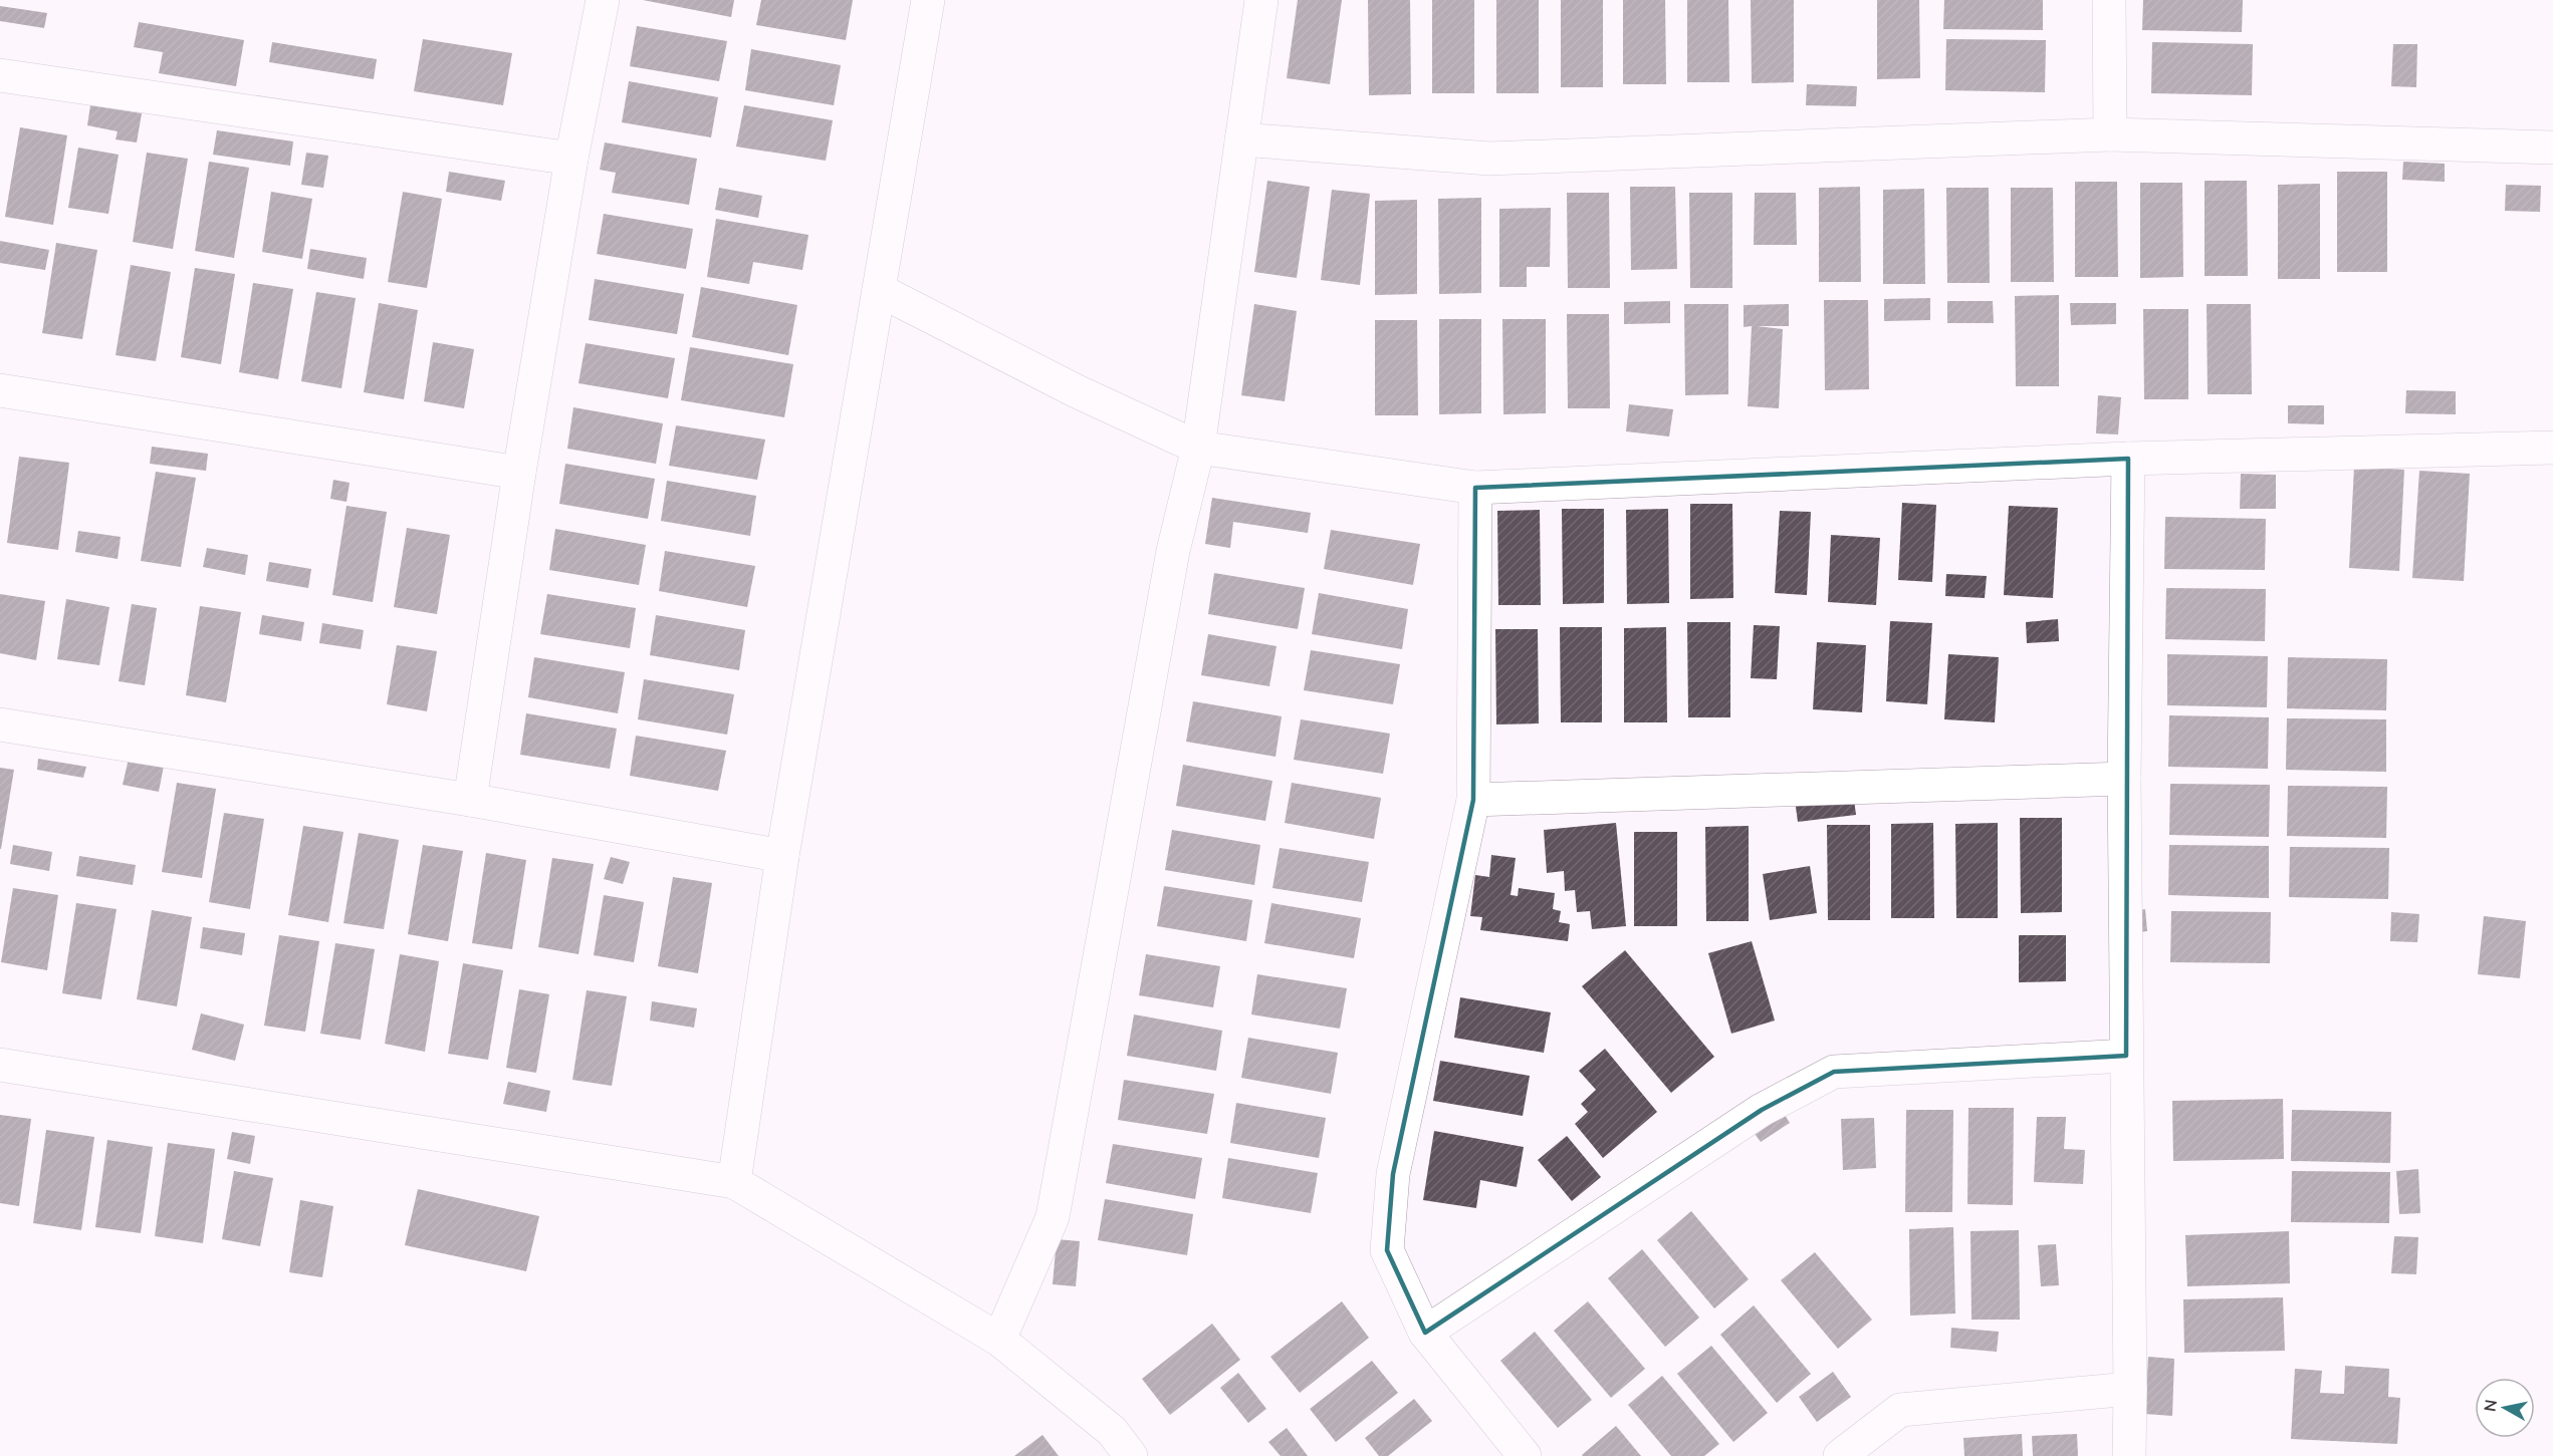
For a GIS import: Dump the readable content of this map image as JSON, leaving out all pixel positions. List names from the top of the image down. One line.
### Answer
{"north":"left"}
